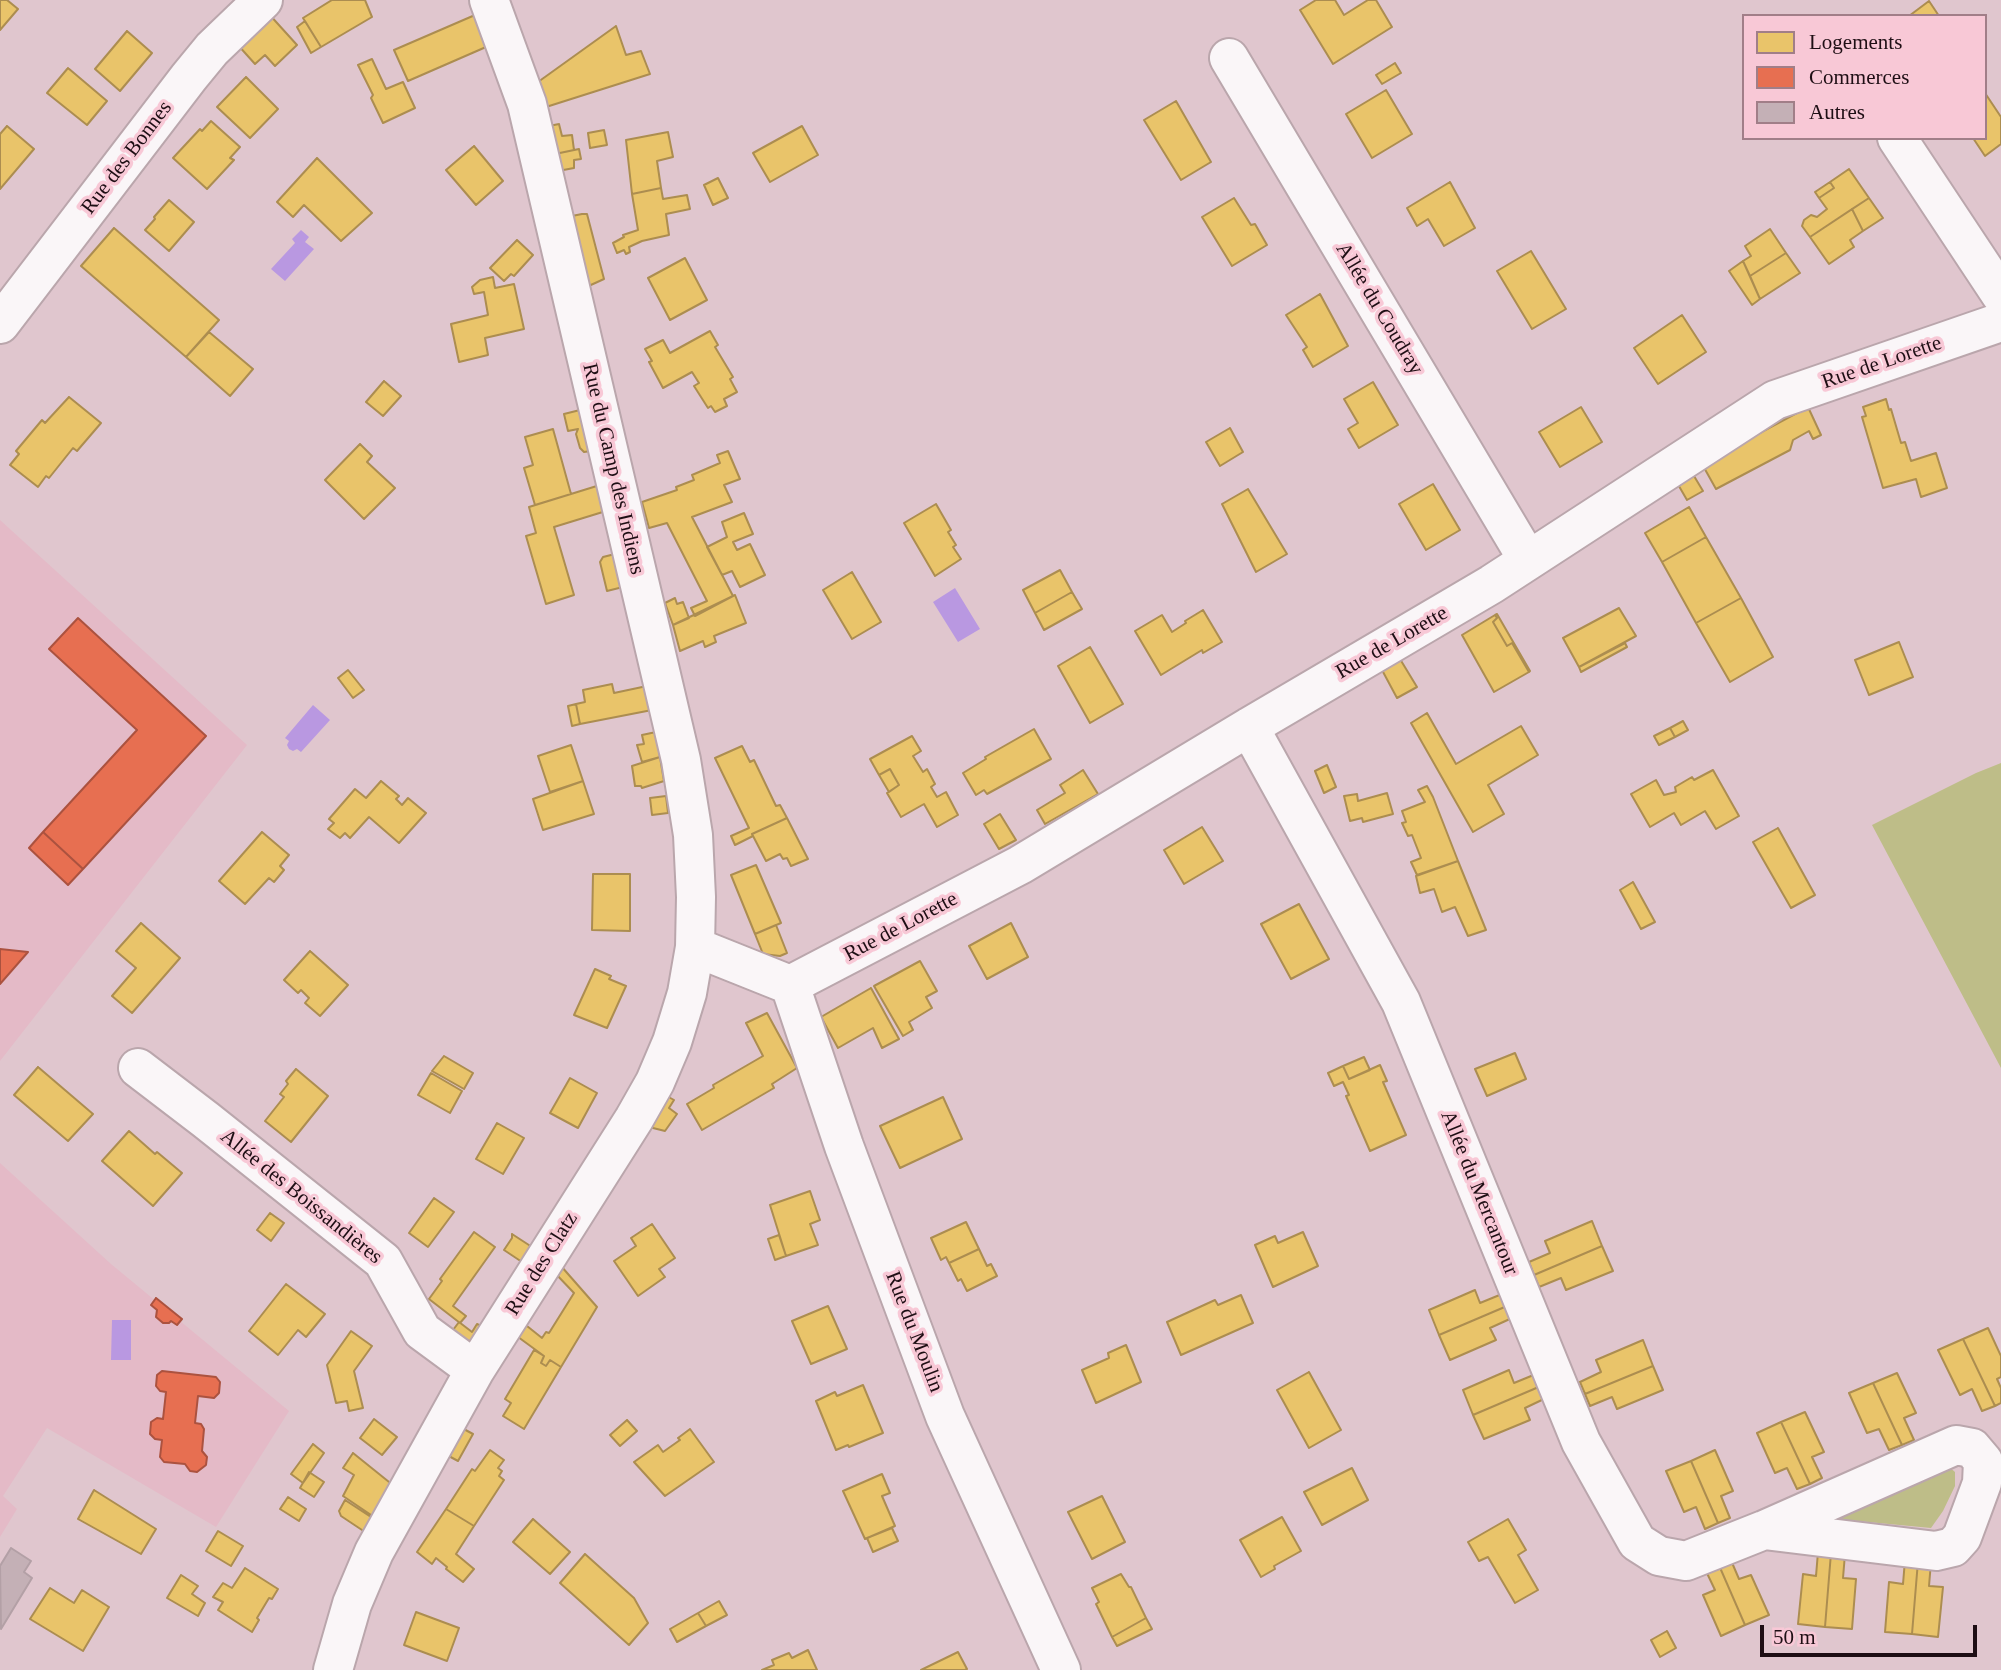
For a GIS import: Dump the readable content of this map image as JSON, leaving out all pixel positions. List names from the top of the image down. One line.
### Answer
{"streets":{"street":["Rue des Bonnes","Allée du Coudray","Rue de Lorette","Rue du Camp des Indiens","Allée du Mercantour","Allée des Boissandières","Rue des Clatz","Rue du Moulin"]},"crossings":[["Allée du Coudray","Rue de Lorette"],["Rue de Lorette","Allée du Mercantour"],["Rue de Lorette","Rue du Moulin"],["Rue du Camp des Indiens","Rue des Clatz"],["Allée des Boissandières","Rue des Clatz"]],"legend":["Logements","Commerces","Autres"],"scale_bar":"50 m"}
